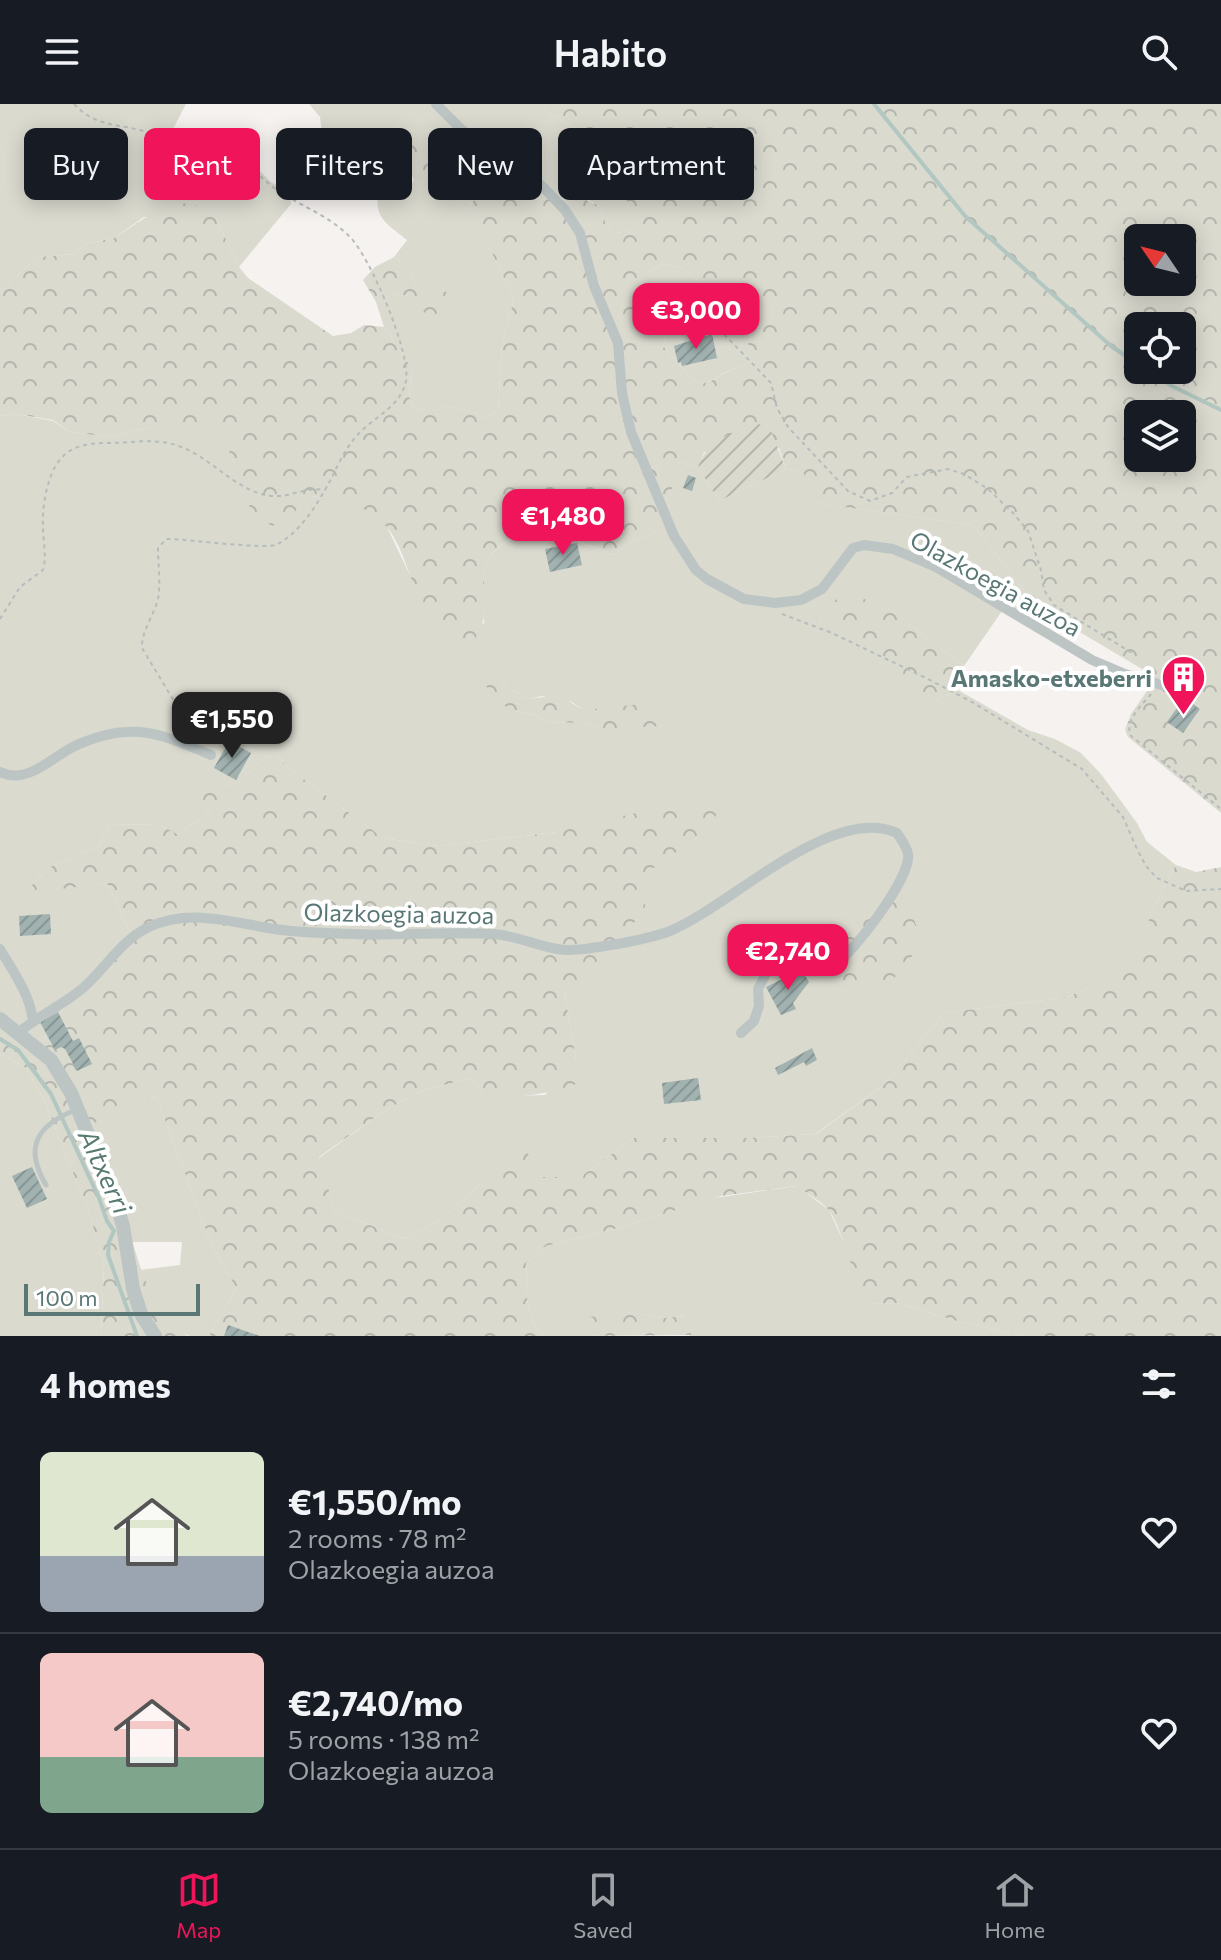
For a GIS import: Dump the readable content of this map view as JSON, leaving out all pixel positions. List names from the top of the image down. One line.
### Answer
{"streets":{"street":["Olazkoegia auzoa"]},"water":["Altxerri"],"places":{"building":["Amasko-etxeberri"]},"scale_bar":"100 m","north":"top left","page":{"header":"Habito","chip":["Buy","Rent","Filters","New","Apartment"],"price":["€3,000","€1,480","€1,550","€2,740"],"scale":"100 m","heading":"4 homes","list":[{"name":"€1,550/mo","note":"2 rooms · 78 m² · Olazkoegia auzoa"},{"name":"€2,740/mo","note":"5 rooms · 138 m² · Olazkoegia auzoa"}],"tabs":["Map","Saved","Home"]}}
